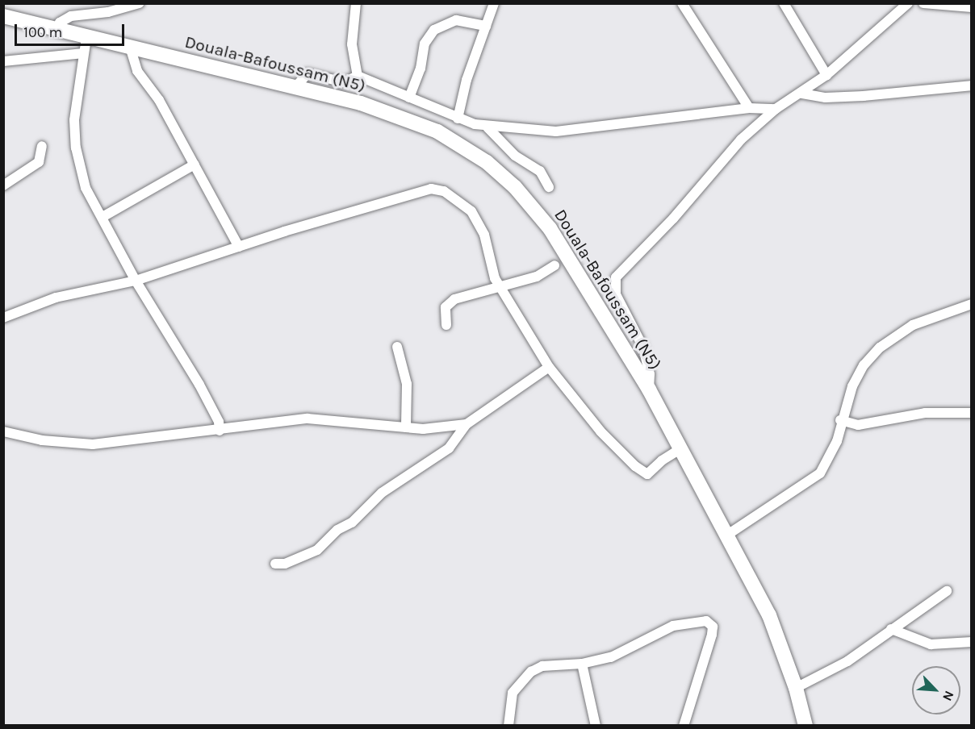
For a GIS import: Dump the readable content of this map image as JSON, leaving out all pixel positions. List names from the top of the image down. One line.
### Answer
{"streets":{"highway":["Douala-Bafoussam (N5)"]},"scale_bar":"100 m","north":"bottom right"}
